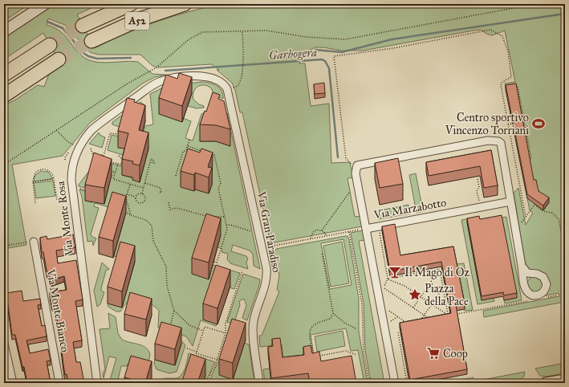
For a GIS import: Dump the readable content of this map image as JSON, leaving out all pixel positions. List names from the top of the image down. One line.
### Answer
{"streets":{"highway":["A52"],"street":["Via Marzabotto","Via Monte Rosa","Via Gran Paradiso","Via Monte Bianco"]},"crossings":[["Via Monte Rosa","Via Gran Paradiso"]],"water":["Garbogera"],"places":{"sports":["Centro sportivo Vincenzo Torriani"],"bar":["Il Mago di Oz"],"place":["Piazza della Pace"],"supermarket":["Coop"]}}
